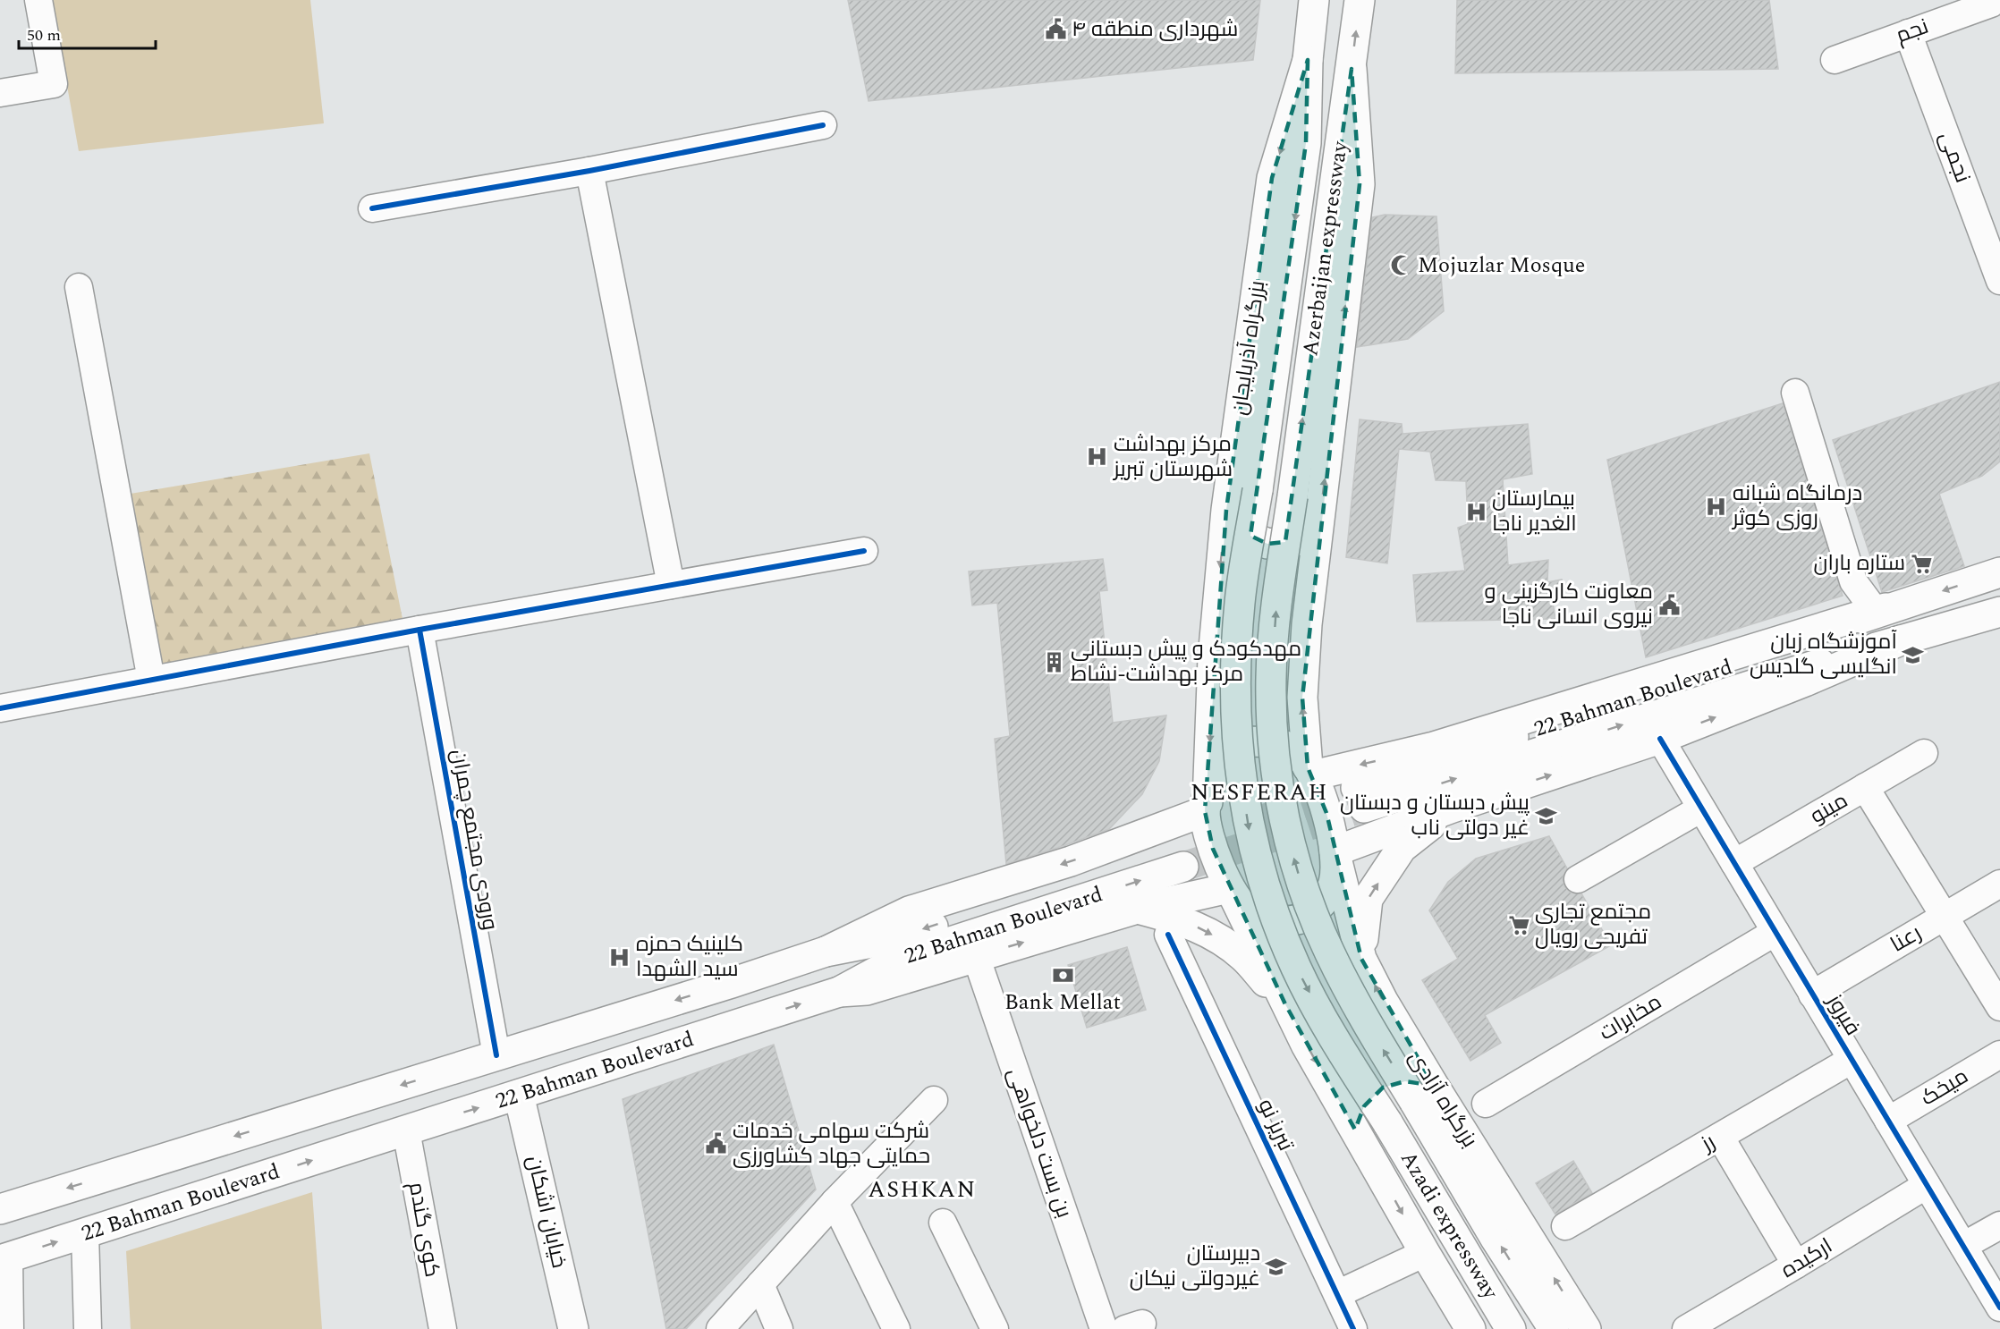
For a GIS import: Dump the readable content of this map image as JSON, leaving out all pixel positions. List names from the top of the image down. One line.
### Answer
{"streets":{"main road":["Azerbaijan expressway","بزرگراه آذربایجان","22 Bahman Boulevard","بزرگراه آزادی","خیابان اشکان","Azadi expressway"],"street":["نجم","نجمی","مینو","ورودی مجتمع چمران","رعنا","فیروز","مخابرات","میخک","تبریز نو","بن بست دلخواهی","رز","کوی گندم","ارکیده"]},"crossings":[["نجم","نجمی"],["Azerbaijan expressway","بزرگراه آذربایجان"],["Azerbaijan expressway","بزرگراه آزادی"],["Azerbaijan expressway","Azadi expressway"],["بزرگراه آذربایجان","بزرگراه آزادی"],["22 Bahman Boulevard","ورودی مجتمع چمران"],["22 Bahman Boulevard","خیابان اشکان"],["22 Bahman Boulevard","کوی گندم"],["مینو","فیروز"],["رعنا","فیروز"],["فیروز","مخابرات"],["فیروز","میخک"],["فیروز","رز"],["فیروز","ارکیده"],["بزرگراه آزادی","Azadi expressway"]],"districts":["NESFERAH","ASHKAN"],"places":{"public building":["شهرداری منطقه ۴","معاونت کارگزینی و نیروی انسانی ناجا","شرکت سهامی خدمات حمایتی جهاد کشاورزی"],"mosque":["Mojuzlar Mosque"],"hospital":["مرکز بهداشت شهرستان تبریز","درمانگاه شبانه روزی کوثر","بیمارستان الغدیر ناجا","کلینیک حمزه سید الشهدا"],"supermarket":["ستاره باران","مجتمع تجاری تفریحی رویال"],"school or university":["آموزشگاه زبان انگلیسی گلدیس","پیش دبستان و دبستان غیر دولتی ناب","دبیرستان غیردولتی نیکان"],"building":["مهدکودک و پیش دبستانی مرکز بهداشت-نشاط"],"bank":["Bank Mellat"]},"scale_bar":"50 m"}
